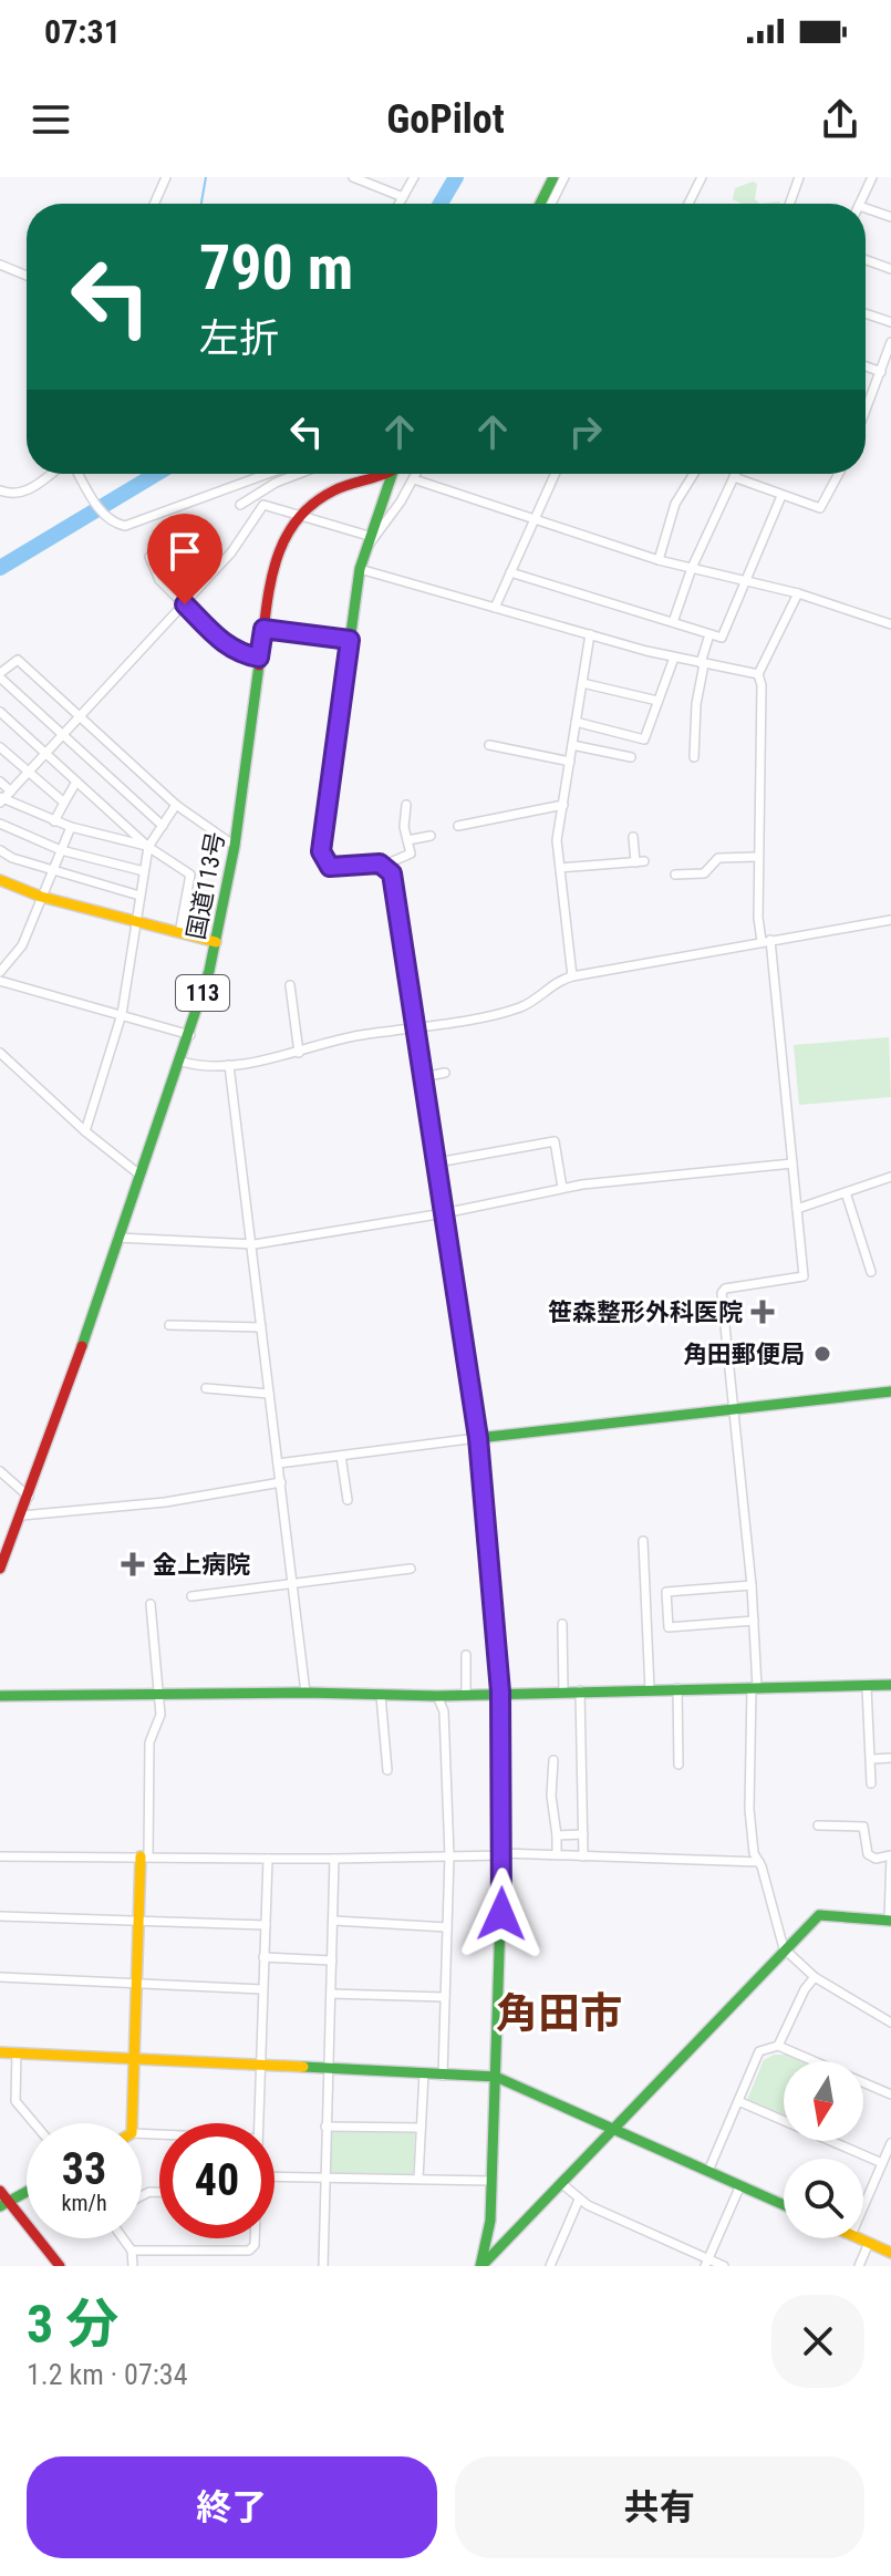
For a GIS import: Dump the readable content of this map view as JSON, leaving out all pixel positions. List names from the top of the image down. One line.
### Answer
{"streets":{"main road":["国道113号","113"]},"districts":["角田市"],"places":{"health":["笹森整形外科医院","金上病院"],"other":["角田郵便局"]},"north":"bottom","page":{"status":"07:31","header":"GoPilot","turn":["790 m","左折"],"speed":"33 km/h","limit":"40","heading":["3 分","1.2 km · 07:34"],"buttons":["終了","共有"]}}
